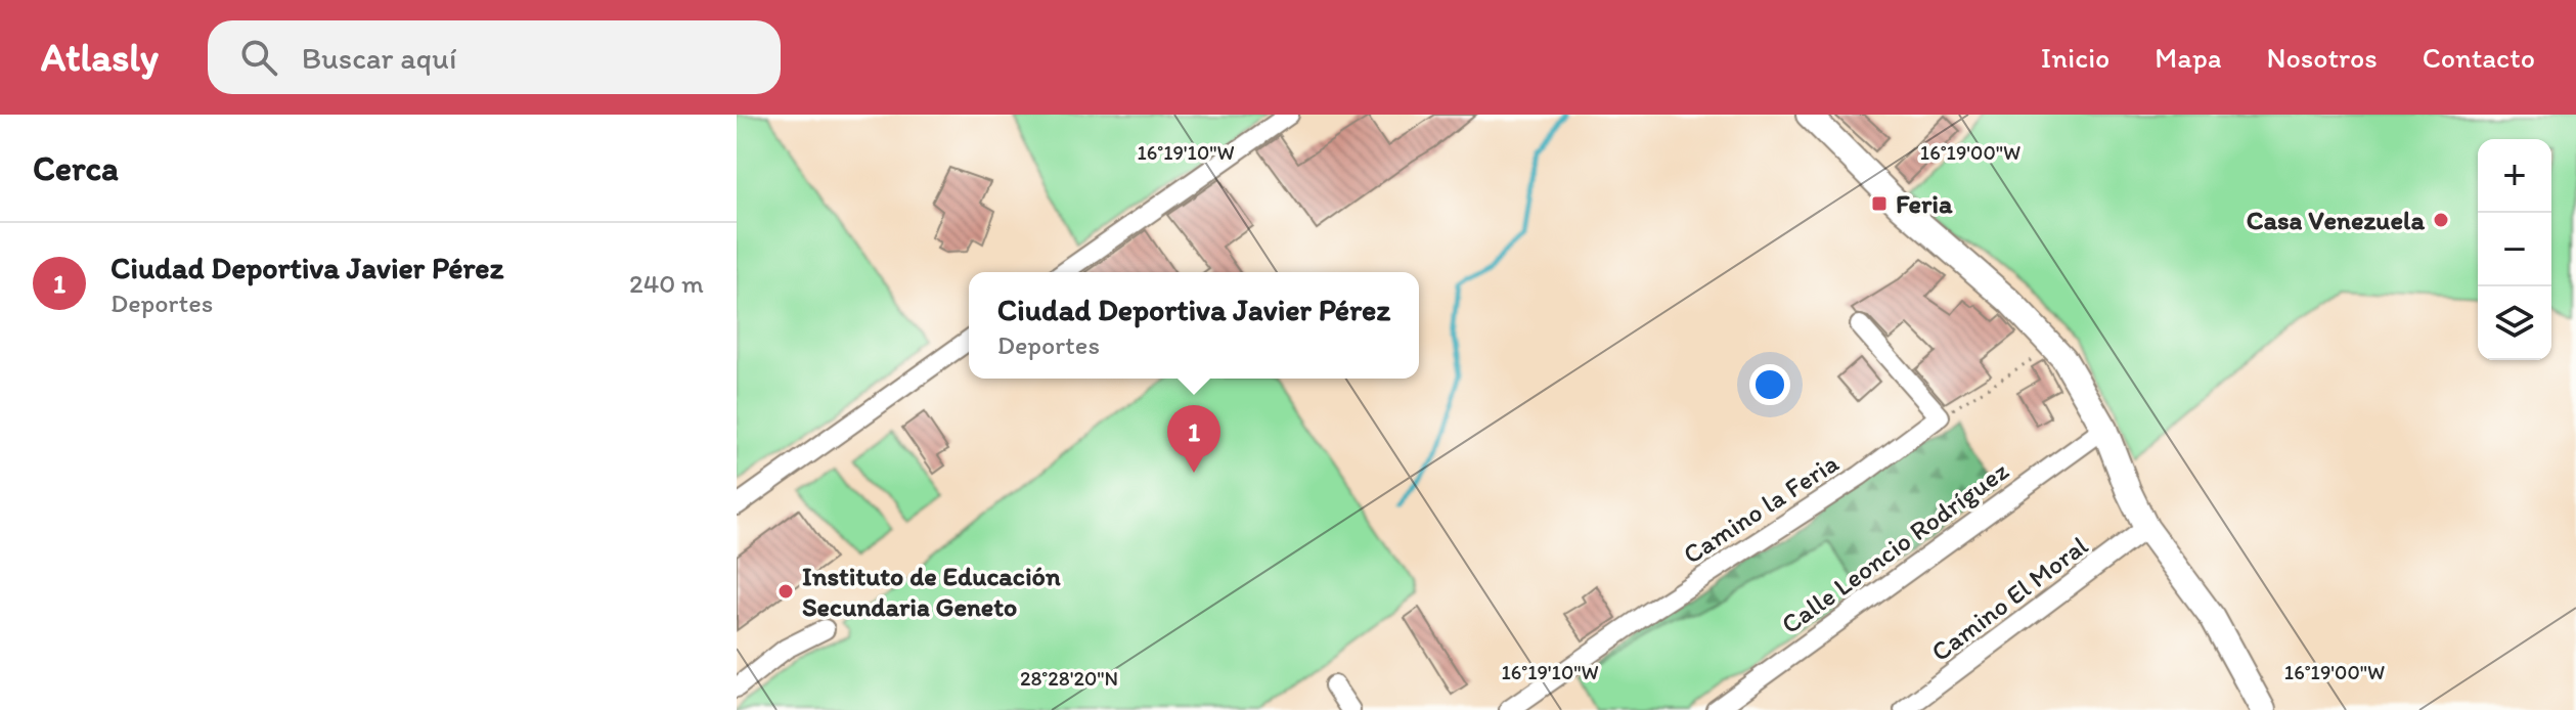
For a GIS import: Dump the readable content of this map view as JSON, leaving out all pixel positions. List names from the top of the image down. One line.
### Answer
{"streets":{"street":["Camino la Feria","Calle Leoncio Rodríguez","Camino El Moral"]},"places":{"transit":["Feria"],"other":["Casa Venezuela","Instituto de Educación Secundaria Geneto"]},"page":{"header":"Atlasly","search":"Buscar aquí","nav":["Inicio","Mapa","Nosotros","Contacto"],"heading":"Cerca","map_buttons":["+","−"],"list":[{"mark":"1","name":"Ciudad Deportiva Javier Pérez","note":"Deportes","value":"240 m"}],"popup":["Ciudad Deportiva Javier Pérez","Deportes"],"pins":"1"},"coordinates":["16°19'10\"W","16°19'00\"W","28°28'20\"N"]}
